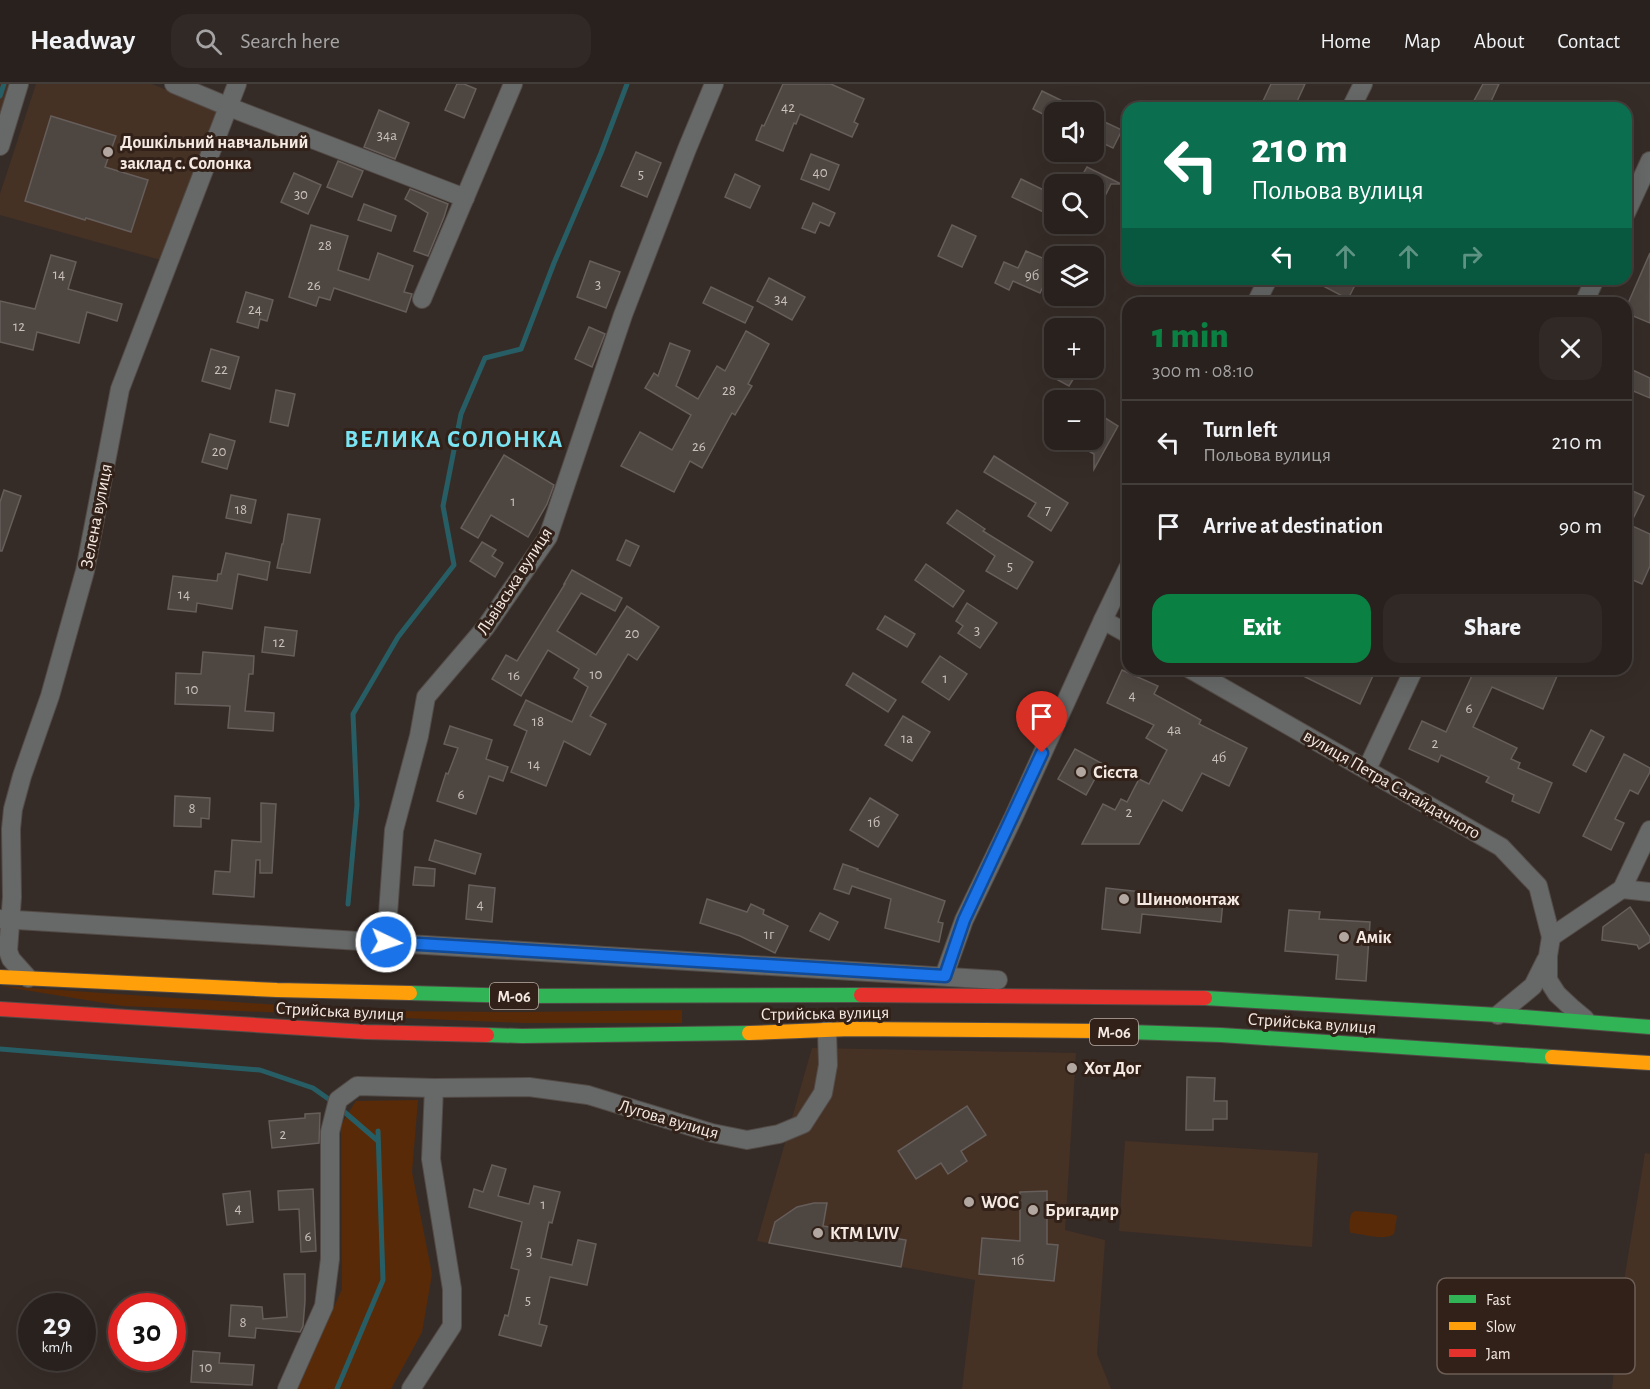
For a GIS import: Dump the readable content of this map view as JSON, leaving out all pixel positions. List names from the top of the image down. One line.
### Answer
{"streets":{"highway":["М-06","Стрийська вулиця"],"street":["Зелена вулиця","Львівська вулиця","вулиця Петра Сагайдачного","Лугова вулиця"]},"crossings":[["Зелена вулиця","Стрийська вулиця"],["вулиця Петра Сагайдачного","Стрийська вулиця"],["Стрийська вулиця","Лугова вулиця"]],"districts":["ВЕЛИКА СОЛОНКА"],"places":["Дошкільний навчальний заклад с. Солонка","Сієста","Шиномонтаж","Амік","Хот Дог","WOG","Бригадир","KTM LVIV"],"house_numbers":["42","34а","40","5","30","28","14","9б","3","26","34","24","12","22","28","26","20","1","18","7","5","14","3","20","12","10","16","1","10","4","6","18","4а","1а","2","4б","14","6","8","2","1б","4","1г","2","1","4","6","3","1б","5","8","10"],"legend":["Fast","Slow","Jam"],"page":{"header":"Headway","search":"Search here","nav":["Home","Map","About","Contact"],"map_buttons":["+","−"],"turn":["210 m","Польова вулиця"],"heading":["1 min","300 m · 08:10"],"list":[{"name":"Turn left","note":"Польова вулиця","value":"210 m"},{"name":"Arrive at destination","value":"90 m"}],"buttons":["Exit","Share"],"speed":"29 km/h","limit":"30"}}
